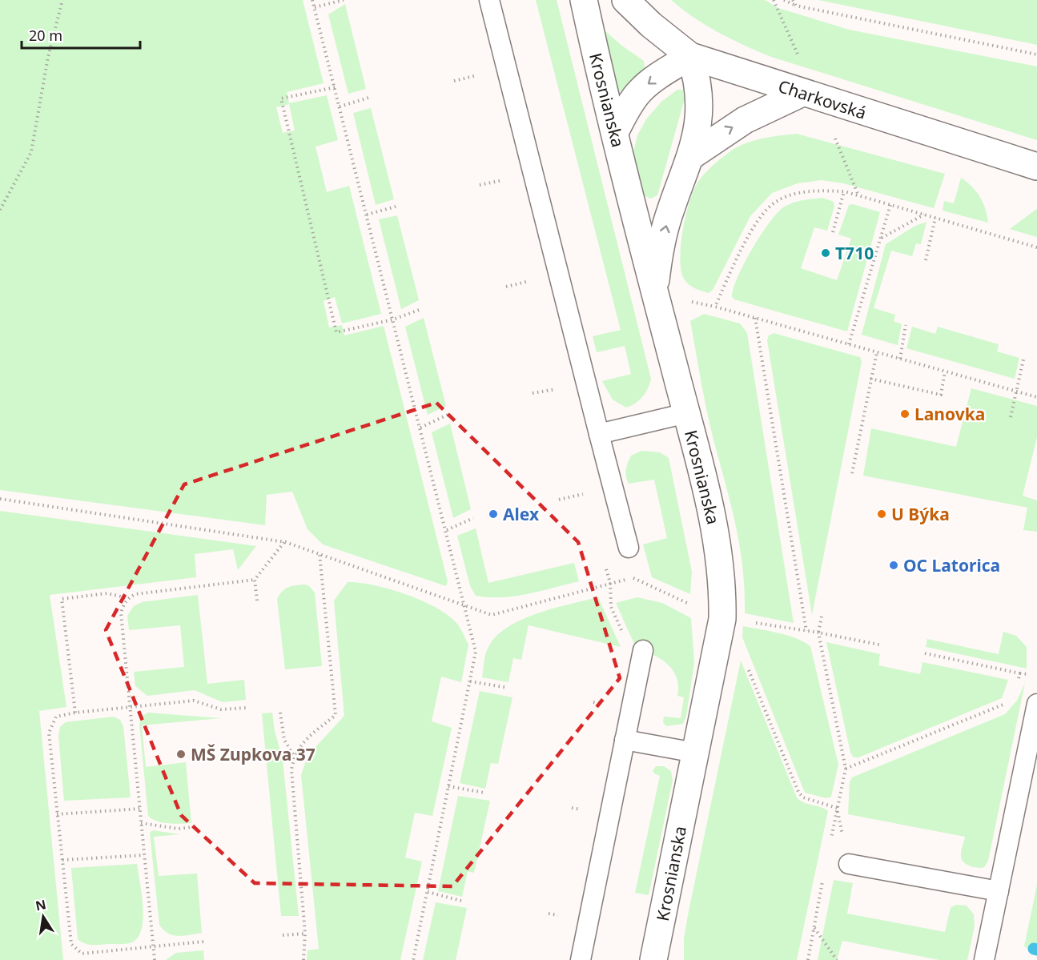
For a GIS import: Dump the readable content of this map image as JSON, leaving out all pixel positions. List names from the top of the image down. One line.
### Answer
{"streets":{"street":["Charkovská","Krosnianska"]},"places":["T710","Lanovka","Alex","U Býka","OC Latorica","MŠ Zupkova 37"],"scale_bar":"20 m","north":"top"}
